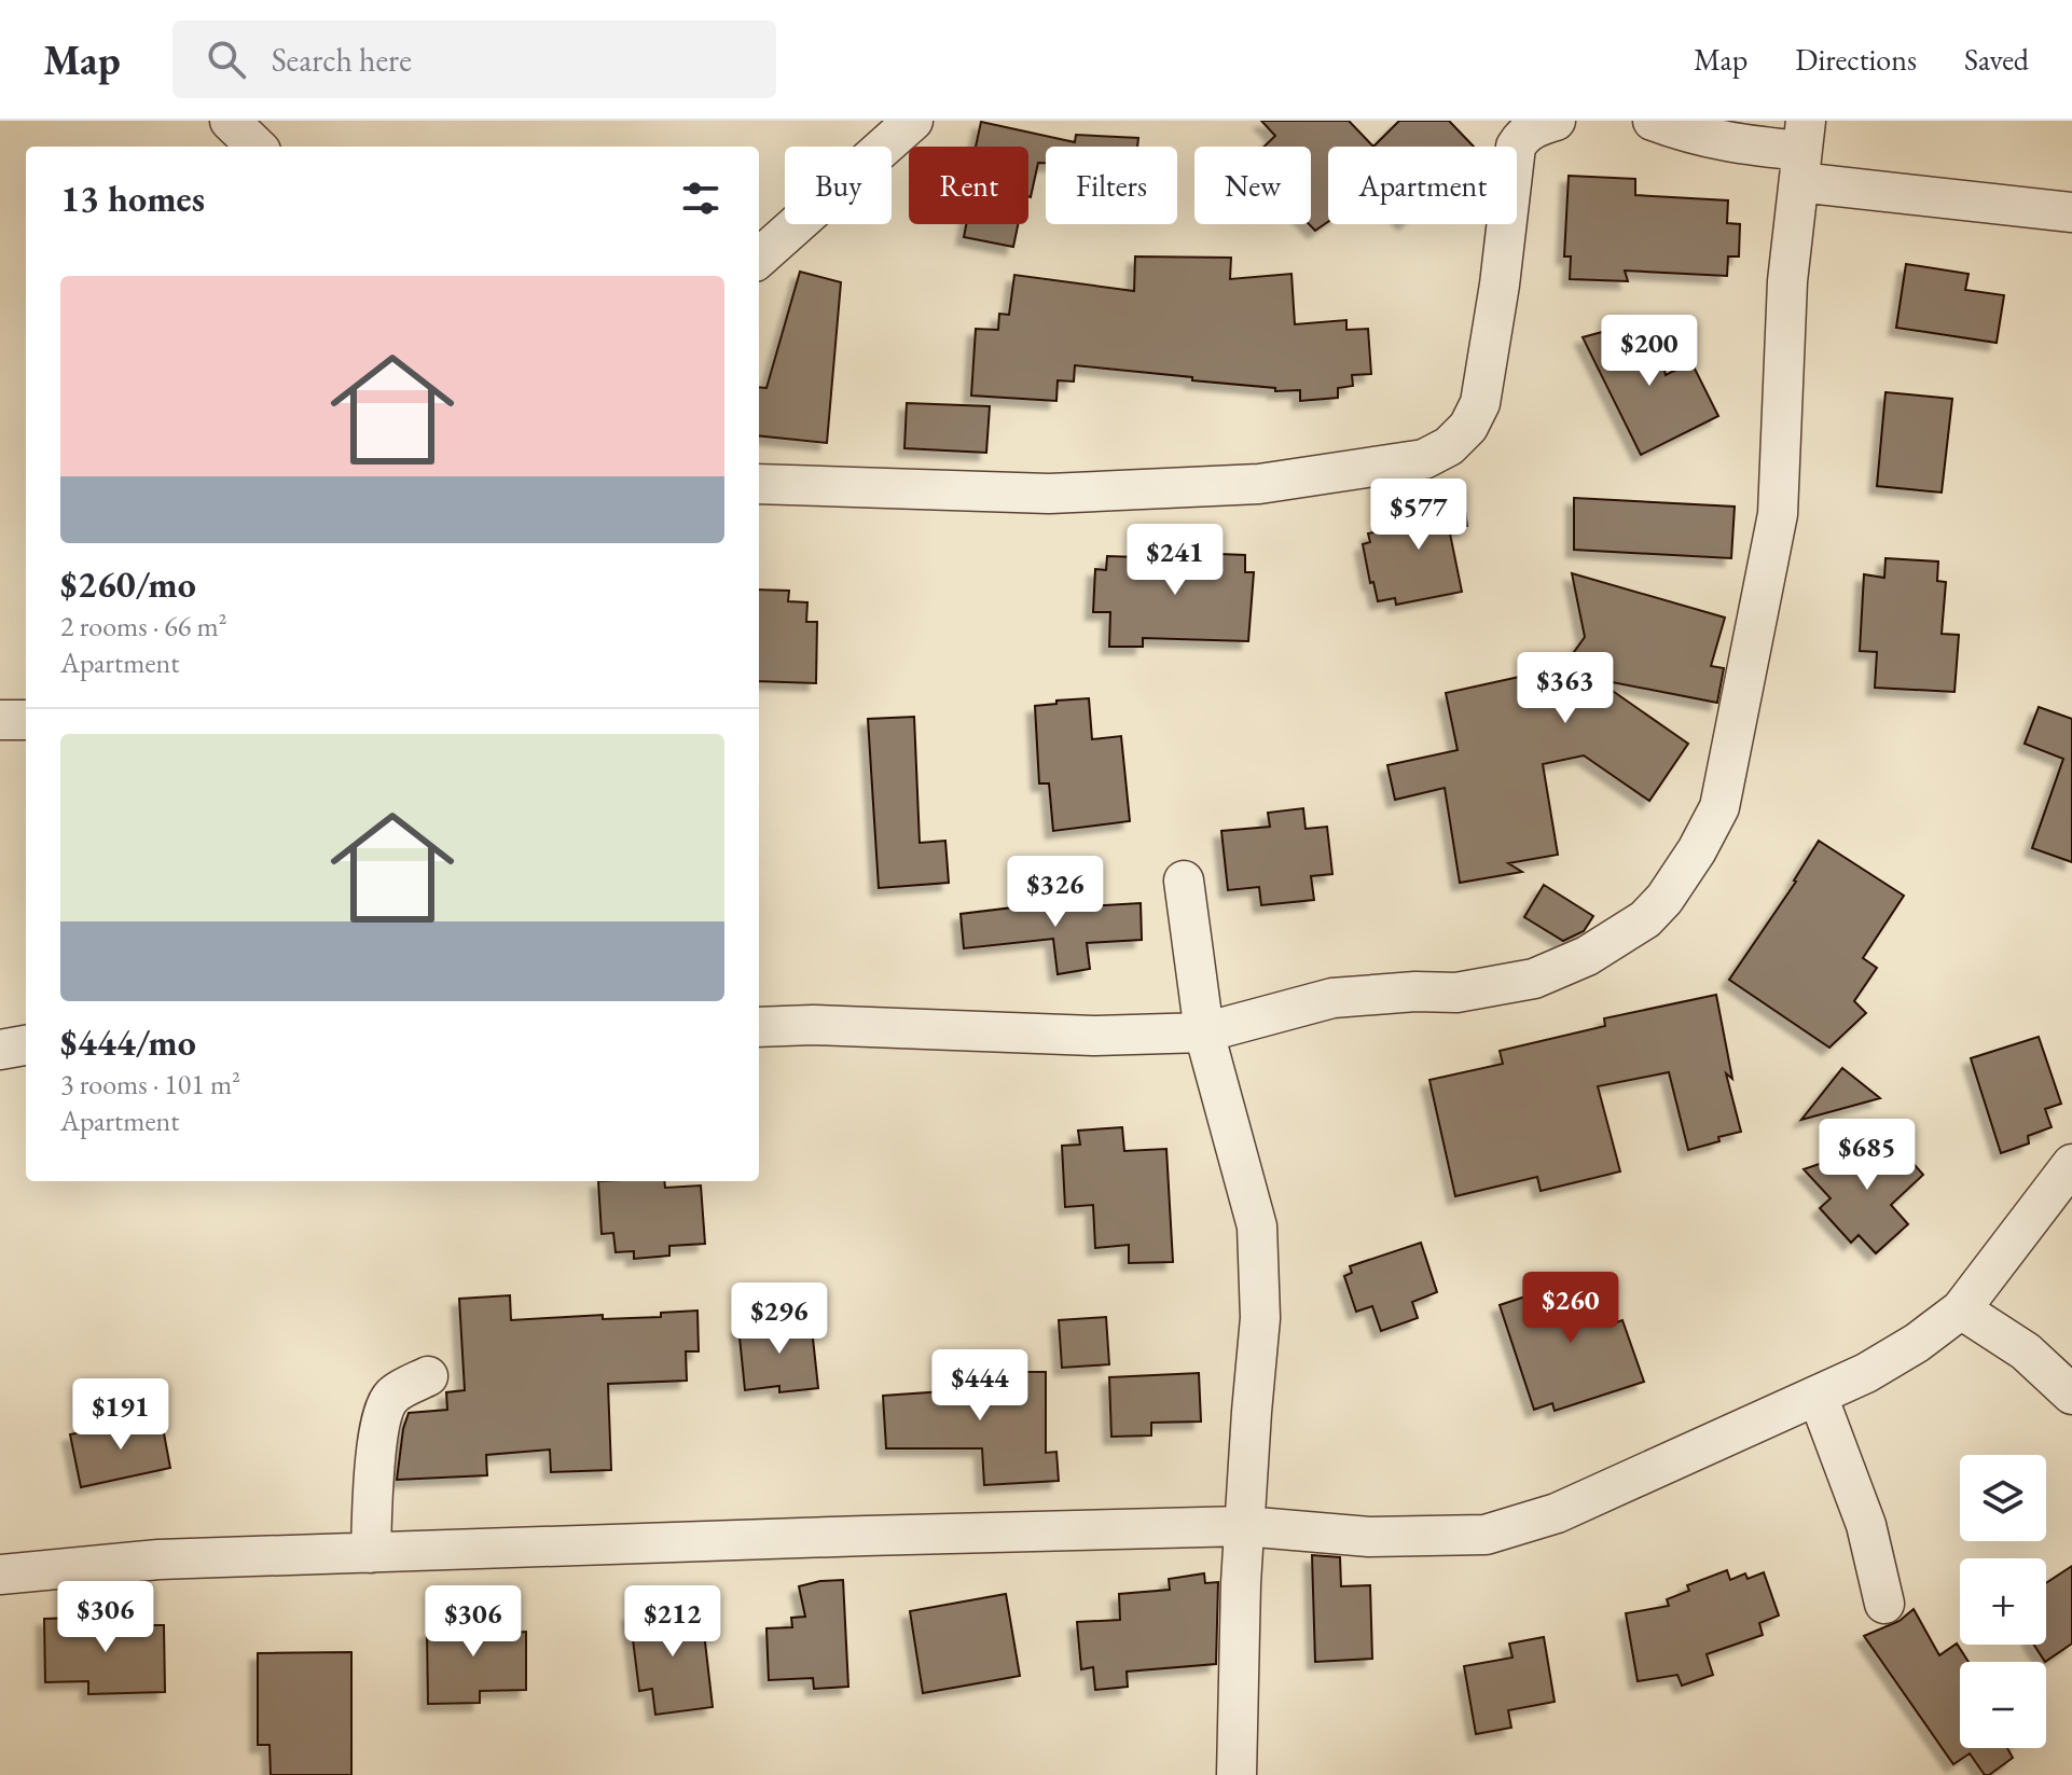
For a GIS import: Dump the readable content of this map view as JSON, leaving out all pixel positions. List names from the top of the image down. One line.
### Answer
{"page":{"header":"Map","search":"Search here","nav":["Map","Directions","Saved"],"chip":["Buy","Rent","Filters","New","Apartment"],"heading":"13 homes","list":[{"name":"$260/mo","note":"2 rooms · 66 m² · Apartment"},{"name":"$444/mo","note":"3 rooms · 101 m² · Apartment"}],"price":["$200","$577","$241","$363","$326","$685","$260","$296","$444","$191","$306","$306","$212"],"map_buttons":["+","−"]}}
